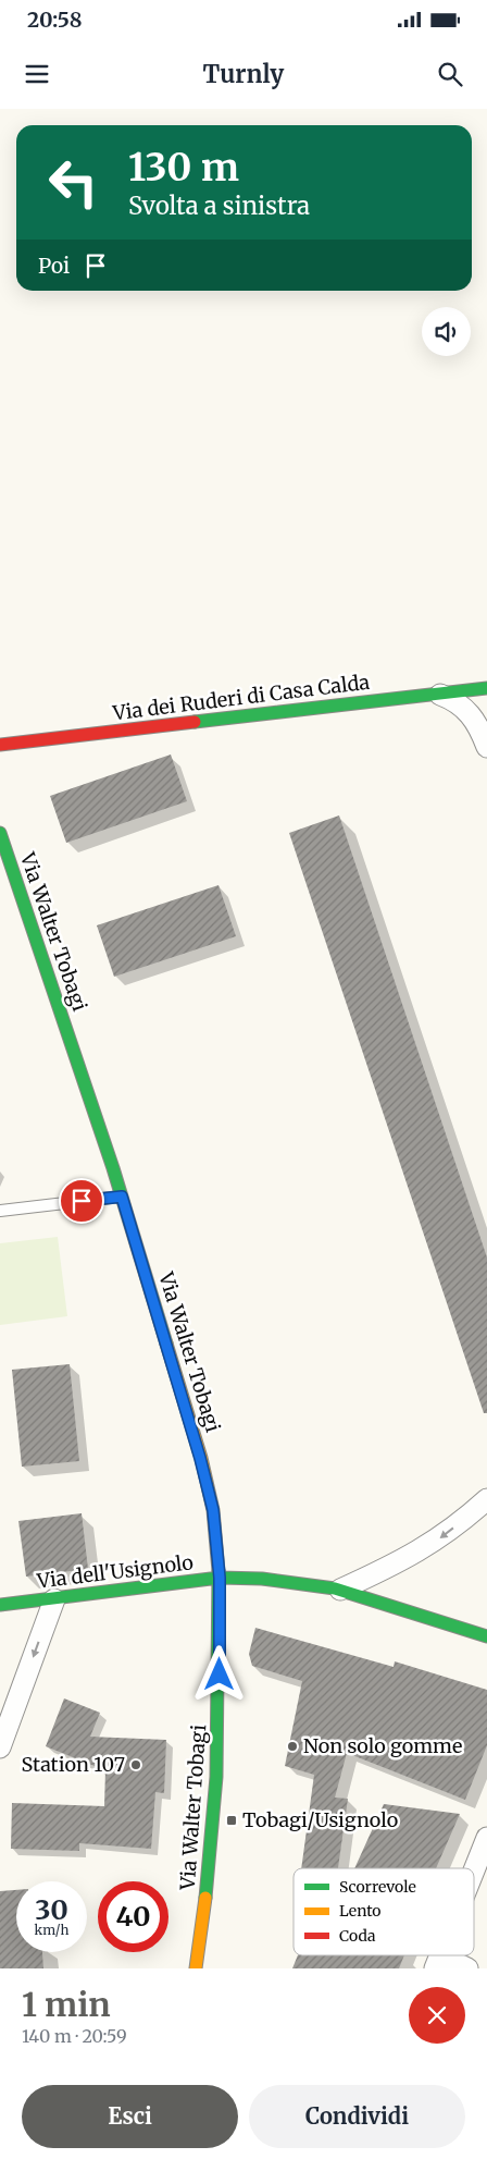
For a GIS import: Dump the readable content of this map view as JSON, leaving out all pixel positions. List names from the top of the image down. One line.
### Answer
{"streets":{"street":["Via dei Ruderi di Casa Calda","Via Walter Tobagi","Via dell'Usignolo"]},"crossings":[["Via Walter Tobagi","Via dell'Usignolo"]],"places":{"other":["Non solo gomme","Station 107"],"transit":["Tobagi/Usignolo"]},"legend":["Scorrevole","Lento","Coda"],"page":{"status":"20:58","header":"Turnly","turn":["130 m","Svolta a sinistra"],"then":"Poi","speed":"30 km/h","limit":"40","heading":["1 min","140 m · 20:59"],"buttons":["Esci","Condividi"]}}
